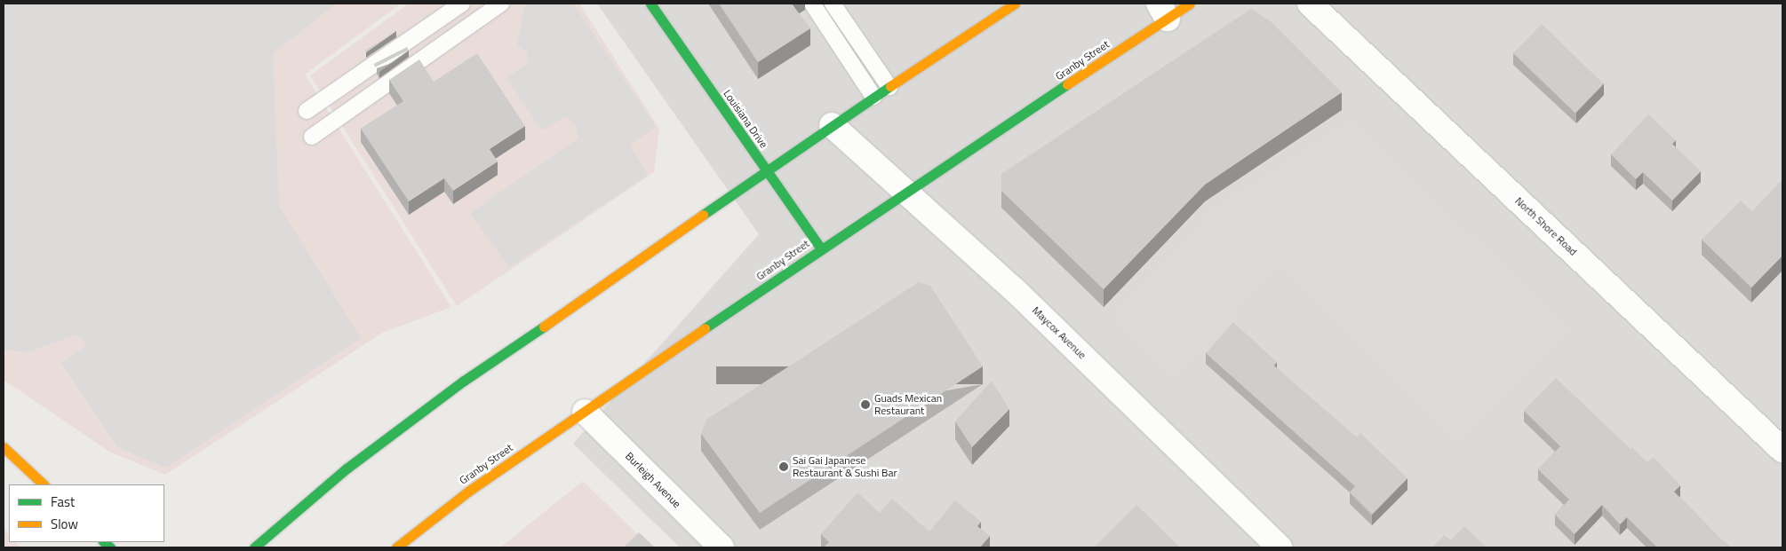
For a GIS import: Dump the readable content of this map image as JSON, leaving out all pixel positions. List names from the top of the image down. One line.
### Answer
{"streets":{"main road":["Granby Street","Louisiana Drive"],"street":["North Shore Road","Maycox Avenue","Burleigh Avenue"]},"crossings":[["Granby Street","Louisiana Drive"],["Granby Street","Maycox Avenue"],["Granby Street","Burleigh Avenue"]],"places":["Guads Mexican Restaurant","Sai Gai Japanese Restaurant & Sushi Bar"],"legend":["Fast","Slow"]}
